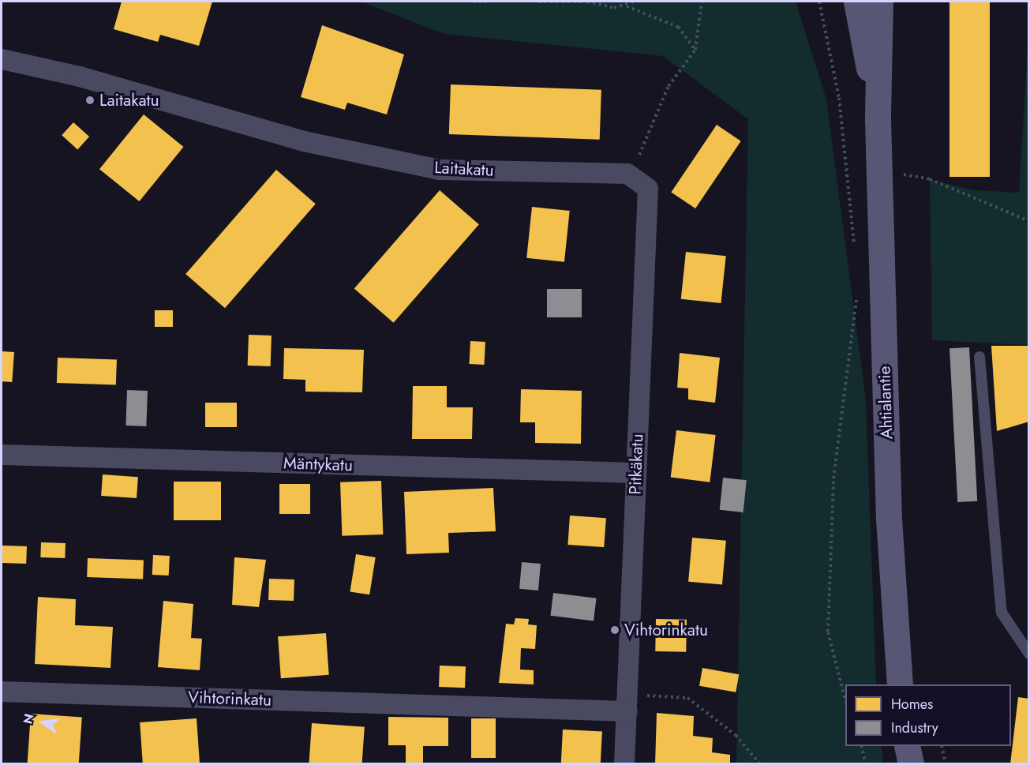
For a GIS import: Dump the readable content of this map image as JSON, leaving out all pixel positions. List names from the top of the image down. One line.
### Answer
{"streets":{"main road":["Ahtialantie"],"street":["Laitakatu","Mäntykatu","Pitkäkatu","Vihtorinkatu"]},"crossings":[["Laitakatu","Pitkäkatu"],["Mäntykatu","Pitkäkatu"],["Pitkäkatu","Vihtorinkatu"]],"places":["Laitakatu","Vihtorinkatu"],"legend":["Homes","Industry"],"north":"left"}
